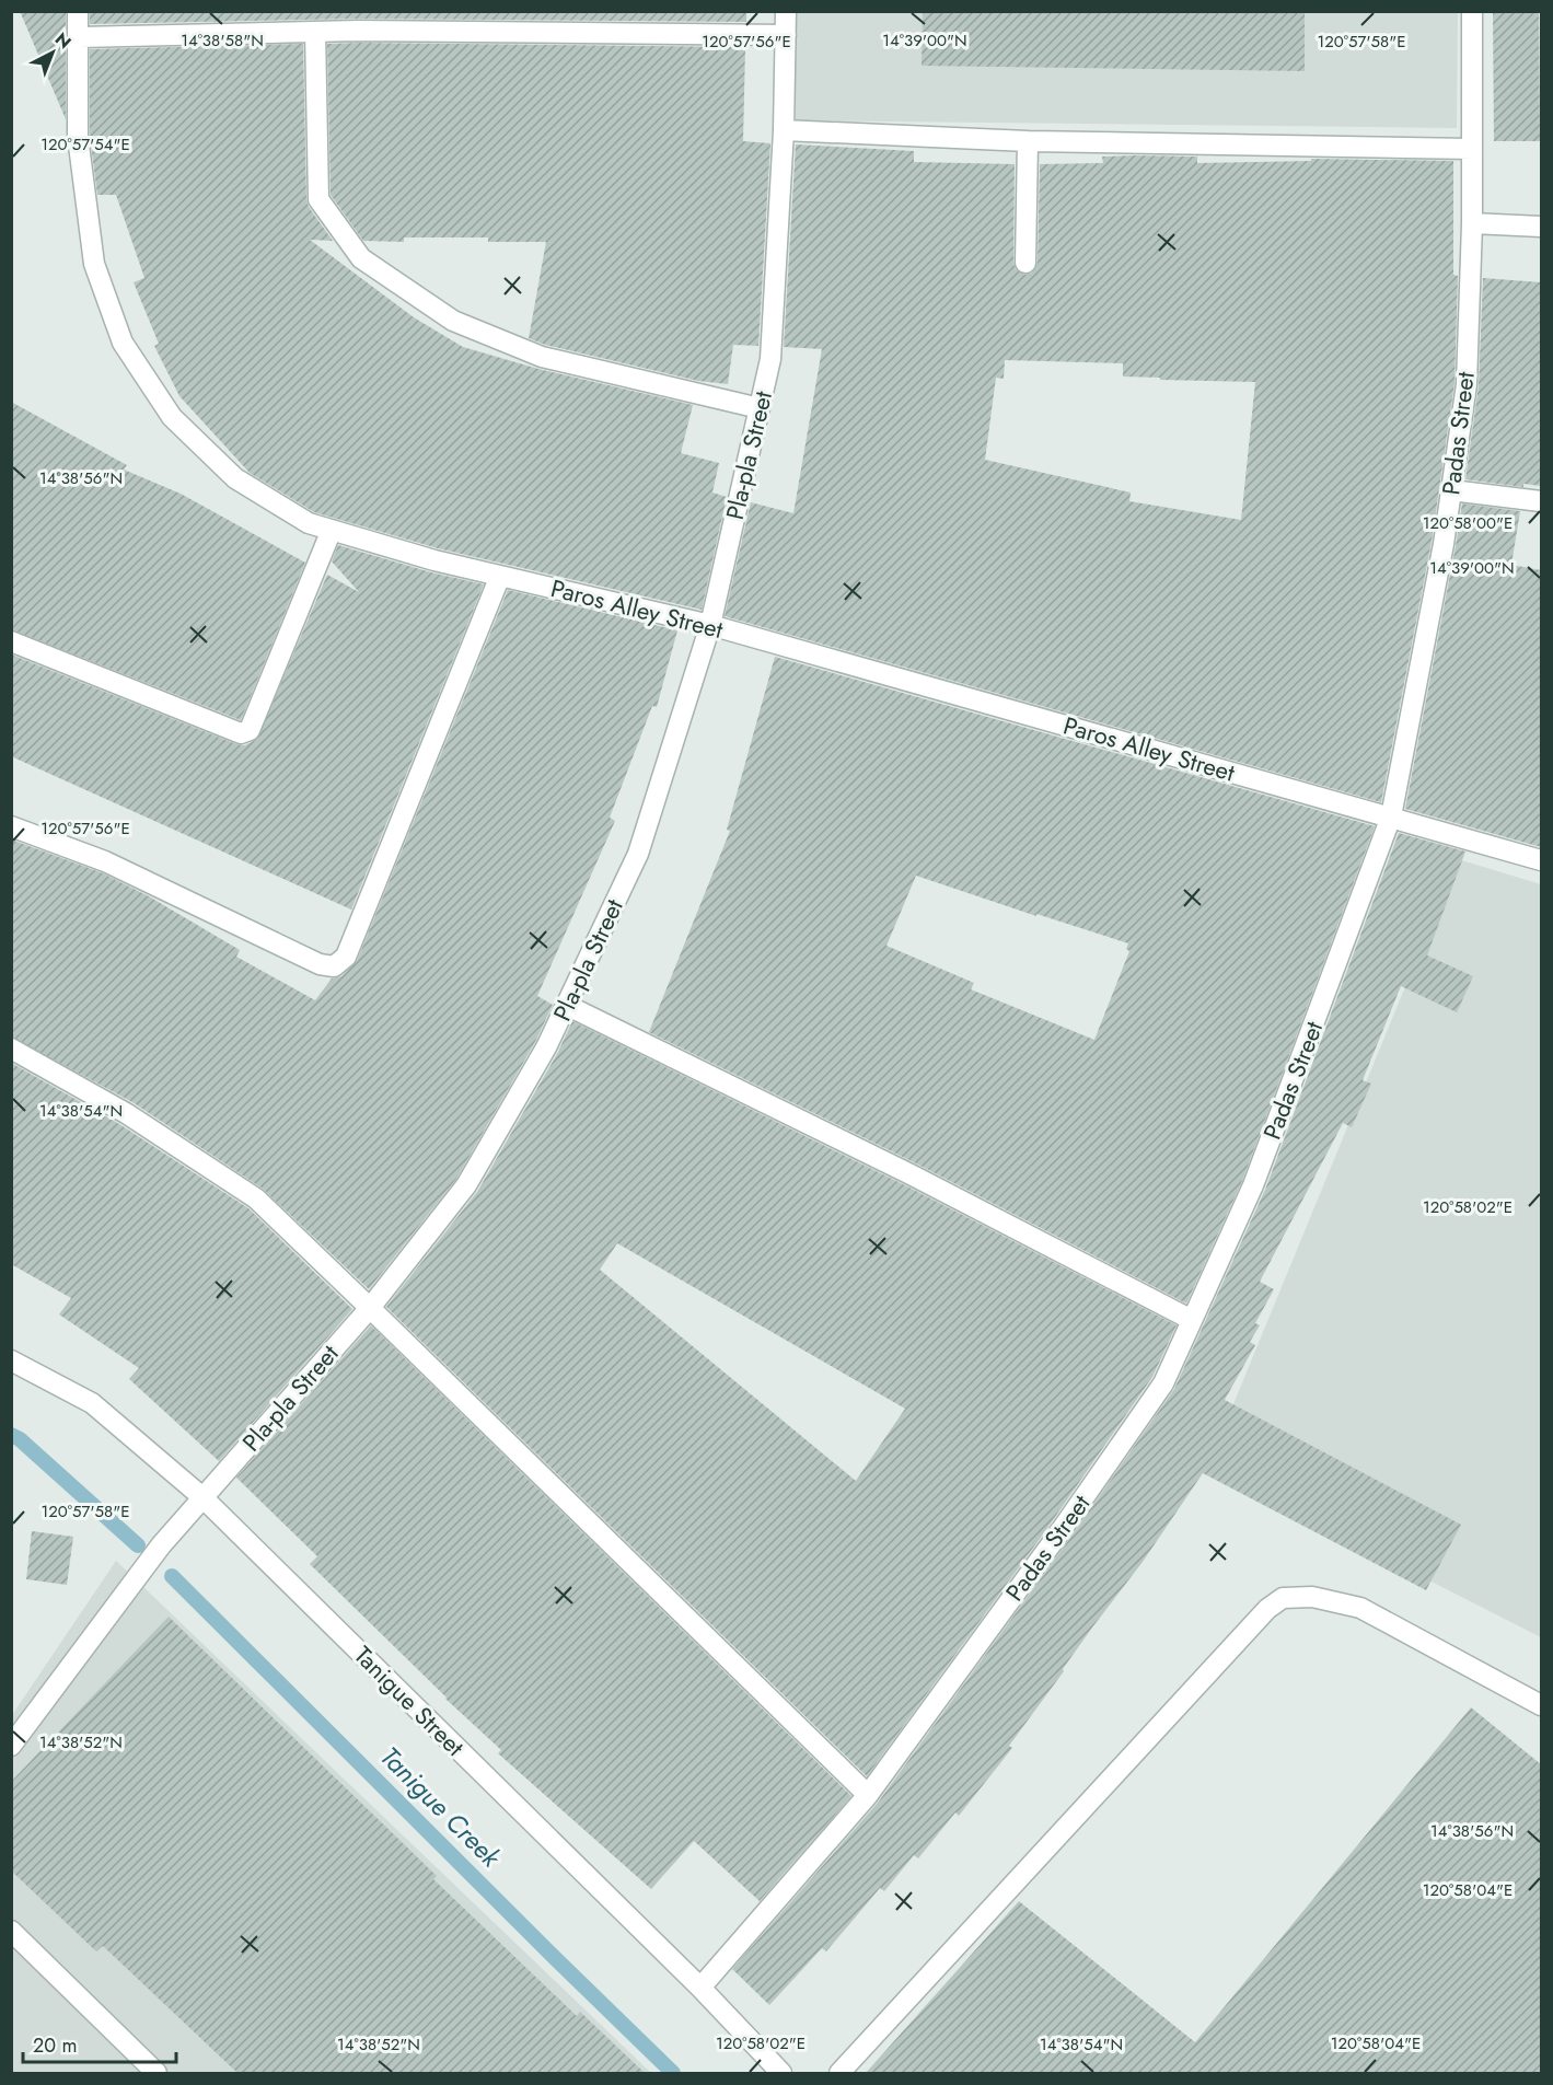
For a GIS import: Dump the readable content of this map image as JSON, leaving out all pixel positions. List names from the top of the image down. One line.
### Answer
{"streets":{"street":["Padas Street","Pla-pla Street","Paros Alley Street","Tanigue Street"]},"crossings":[["Padas Street","Paros Alley Street"],["Padas Street","Tanigue Street"],["Pla-pla Street","Paros Alley Street"],["Pla-pla Street","Tanigue Street"]],"water":["Tanigue Creek"],"scale_bar":"20 m","north":"top right","coordinates":["14°38'58\"N","14°39'00\"N","120°57'56\"E","120°57'58\"E","120°57'54\"E","14°38'56\"N","120°58'00\"E","14°38'54\"N","120°58'02\"E","14°38'52\"N","120°58'04\"E"]}
